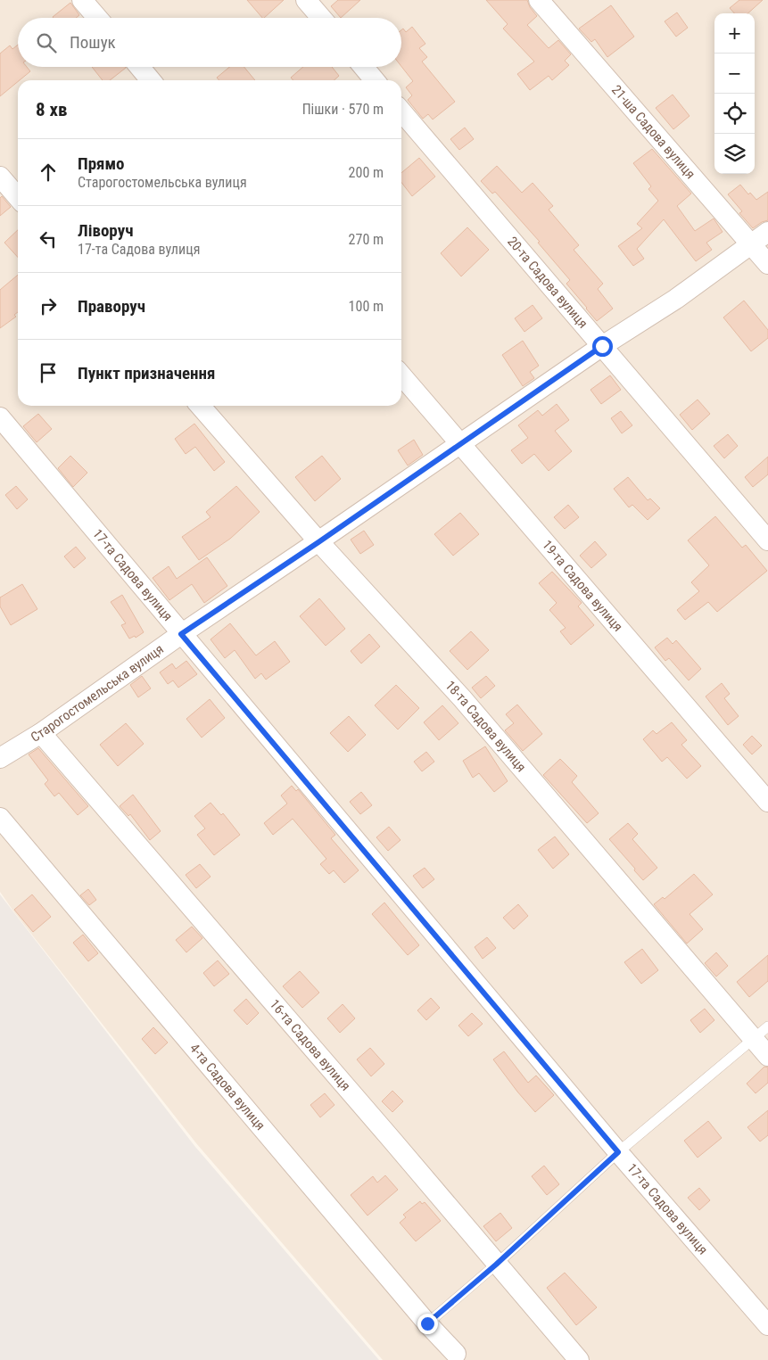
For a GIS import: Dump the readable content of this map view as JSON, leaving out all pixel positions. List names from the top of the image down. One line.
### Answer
{"streets":{"street":["21-ша Садова вулиця","20-та Садова вулиця","17-та Садова вулиця","19-та Садова вулиця","Старогостомельська вулиця","18-та Садова вулиця","16-та Садова вулиця","4-та Садова вулиця"]},"crossings":[["21-ша Садова вулиця","Старогостомельська вулиця"],["20-та Садова вулиця","Старогостомельська вулиця"],["17-та Садова вулиця","Старогостомельська вулиця"],["19-та Садова вулиця","Старогостомельська вулиця"],["Старогостомельська вулиця","18-та Садова вулиця"],["Старогостомельська вулиця","16-та Садова вулиця"]],"page":{"map_buttons":["+","−"],"search":"Пошук","heading":["8 хв","Пішки · 570 m"],"list":[["Прямо","Старогостомельська вулиця","200 m"],["Ліворуч","17-та Садова вулиця","270 m"],["Праворуч","100 m"],"Пункт призначення"]}}
